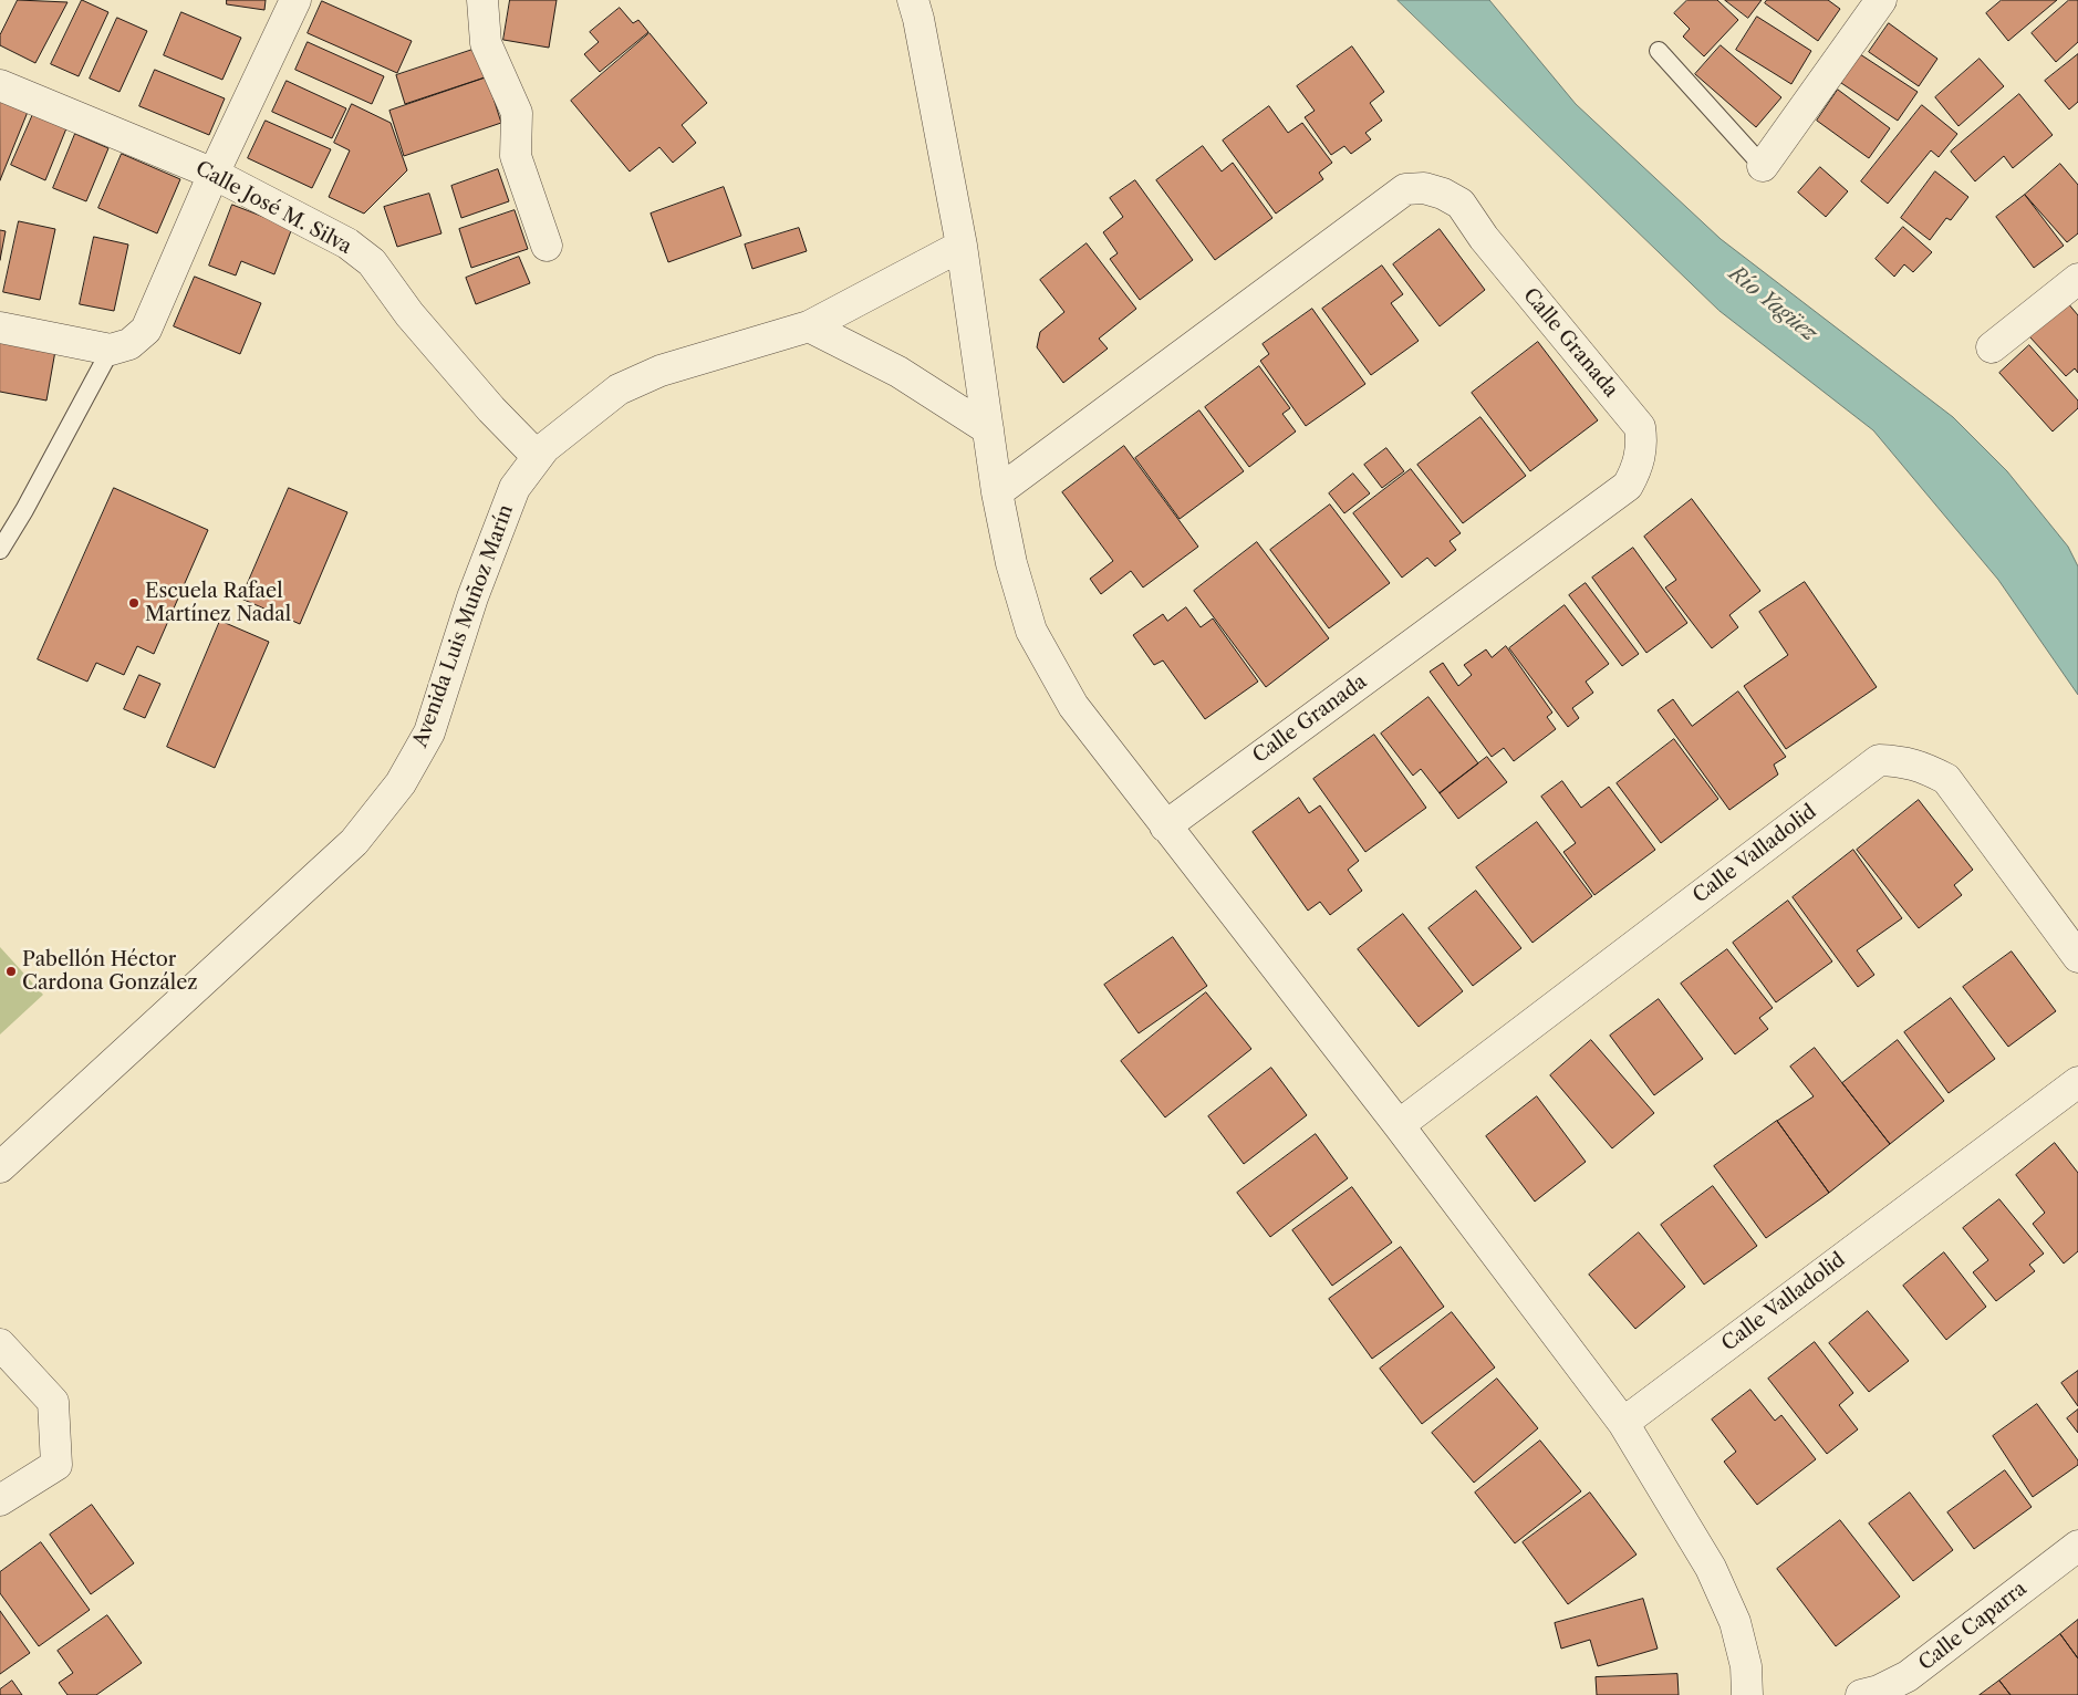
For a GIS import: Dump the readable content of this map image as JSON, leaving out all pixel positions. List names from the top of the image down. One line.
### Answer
{"streets":{"street":["Calle José M. Silva","Calle Granada","Avenida Luis Muñoz Marín","Calle Valladolid","Calle Caparra"]},"crossings":[["Calle José M. Silva","Avenida Luis Muñoz Marín"]],"water":["Río Yagüez"],"places":["Escuela Rafael Martínez Nadal","Pabellón Héctor Cardona González"]}
